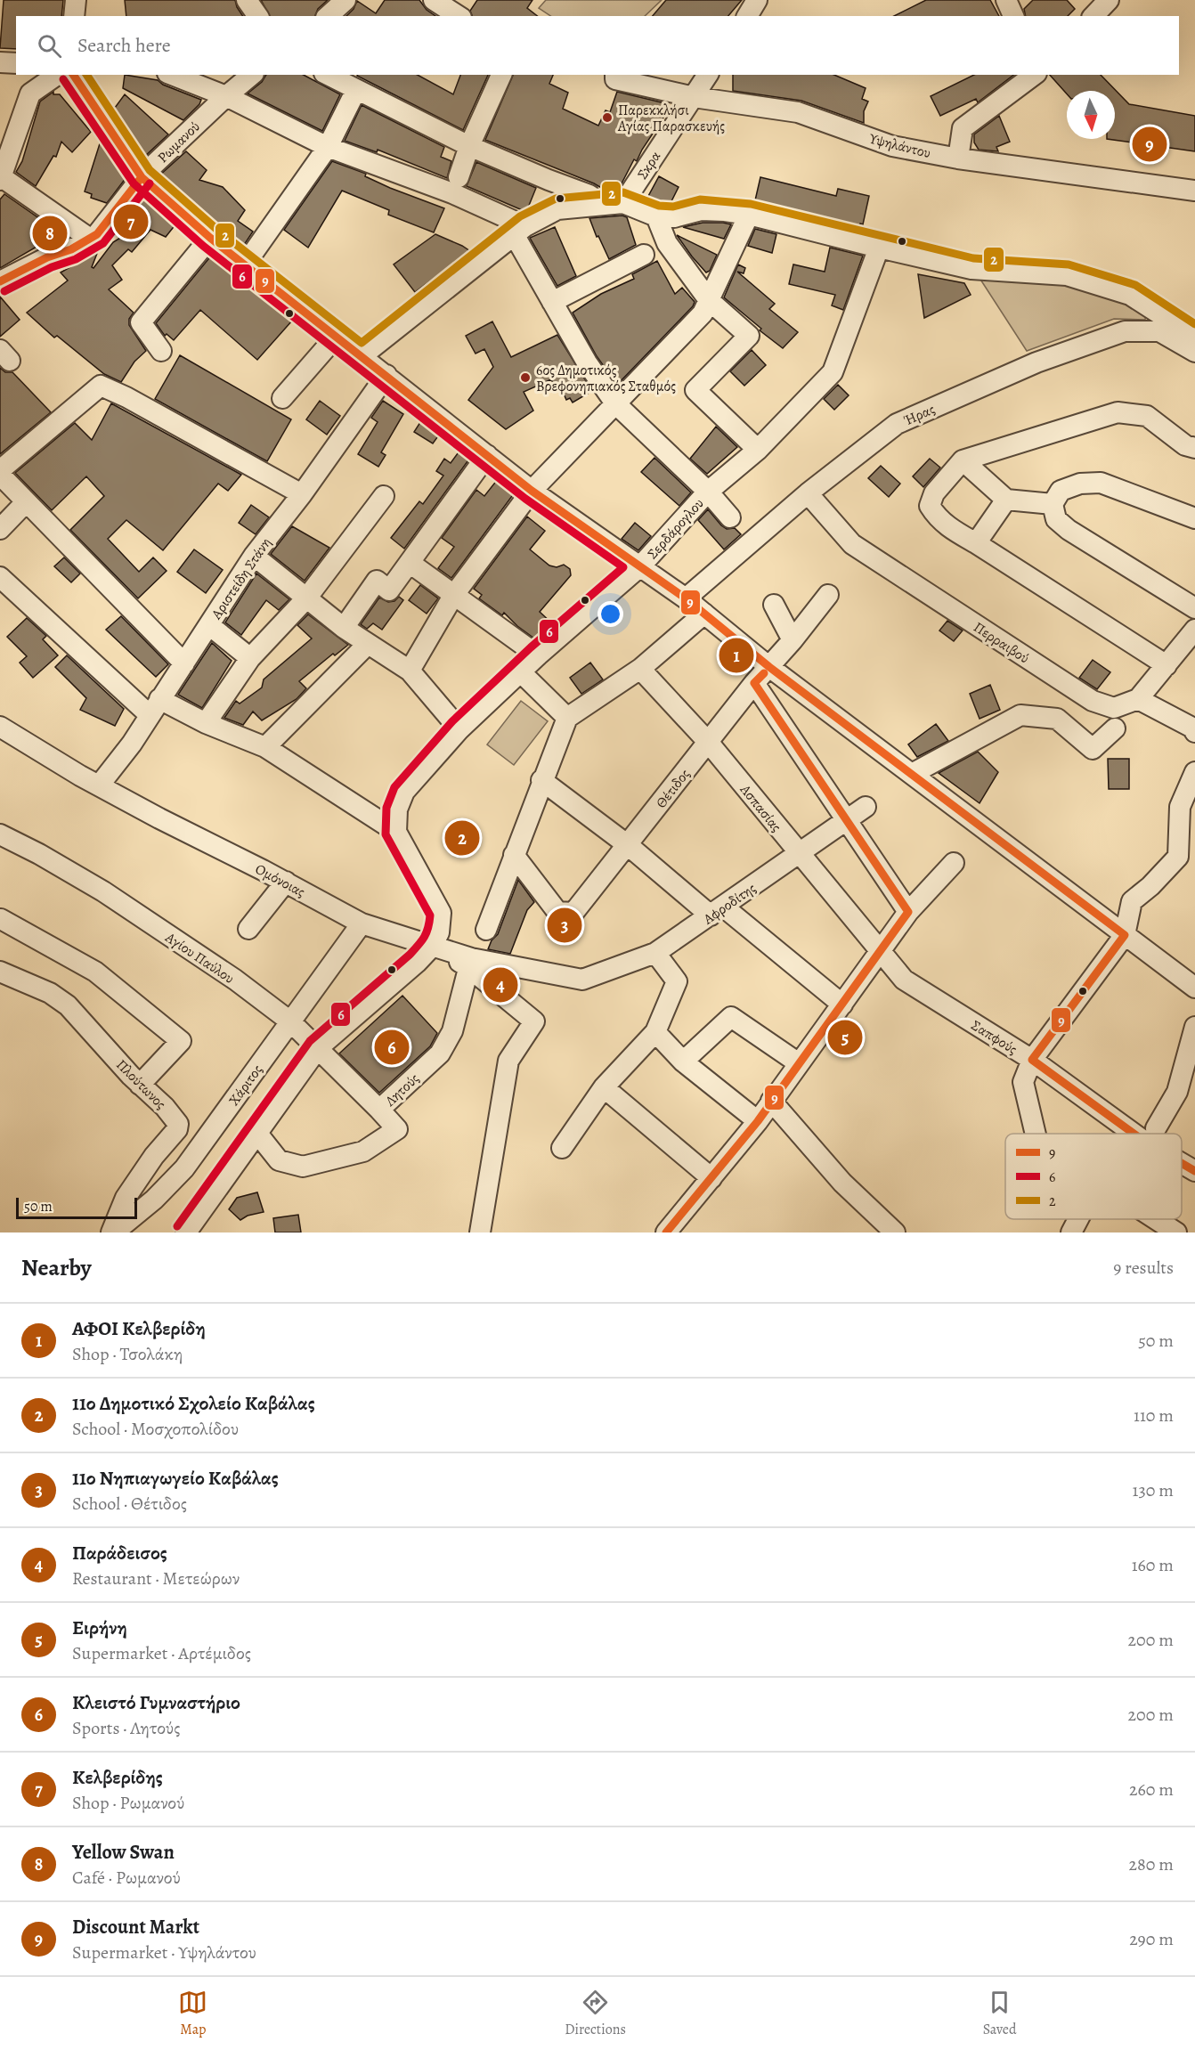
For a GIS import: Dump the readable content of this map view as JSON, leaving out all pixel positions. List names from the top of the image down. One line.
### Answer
{"streets":{"street":["Ρωμανού","Υψηλάντου","Σκρα","Ήρας","Σερδάρογλου","Αριστείδη Στάνη","Περραιβού","Θέτιδος","Ασπασίας","Ομόνοιας","Αφροδίτης","Αγίου Παύλου","Σαπφούς","Πλούτωνος","Χάριτος","Λητούς"]},"crossings":[["Υψηλάντου","Σκρα"],["Ήρας","Περραιβού"],["Αριστείδη Στάνη","Ομόνοιας"],["Θέτιδος","Ασπασίας"],["Ασπασίας","Αφροδίτης"],["Ασπασίας","Σαπφούς"],["Ομόνοιας","Αφροδίτης"],["Ομόνοιας","Χάριτος"],["Ομόνοιας","Λητούς"],["Αγίου Παύλου","Χάριτος"],["Αγίου Παύλου","Λητούς"],["Πλούτωνος","Χάριτος"]],"places":["Παρεκκλήσι Αγίας Παρασκευής","6ος Δημοτικός Βρεφονηπιακός Σταθμός"],"lines":["transit line 9","transit line 2","transit line 6"],"legend":["9","6","2"],"scale_bar":"50 m","north":"bottom","page":{"search":"Search here","pins":["9","7","8","1","2","3","4","5","6"],"scale":"50 m","heading":["Nearby","9 results"],"list":[{"mark":"1","name":"ΑΦΟΙ Κελβερίδη","note":"Shop · Τσολάκη","value":"50 m"},{"mark":"2","name":"11ο Δημοτικό Σχολείο Καβάλας","note":"School · Μοσχοπολίδου","value":"110 m"},{"mark":"3","name":"11ο Νηπιαγωγείο Καβάλας","note":"School · Θέτιδος","value":"130 m"},{"mark":"4","name":"Παράδεισος","note":"Restaurant · Μετεώρων","value":"160 m"},{"mark":"5","name":"Ειρήνη","note":"Supermarket · Αρτέμιδος","value":"200 m"},{"mark":"6","name":"Κλειστό Γυμναστήριο","note":"Sports · Λητούς","value":"200 m"},{"mark":"7","name":"Κελβερίδης","note":"Shop · Ρωμανού","value":"260 m"},{"mark":"8","name":"Yellow Swan","note":"Café · Ρωμανού","value":"280 m"},{"mark":"9","name":"Discount Markt","note":"Supermarket · Υψηλάντου","value":"290 m"}],"nav":["Map","Directions","Saved"]}}
